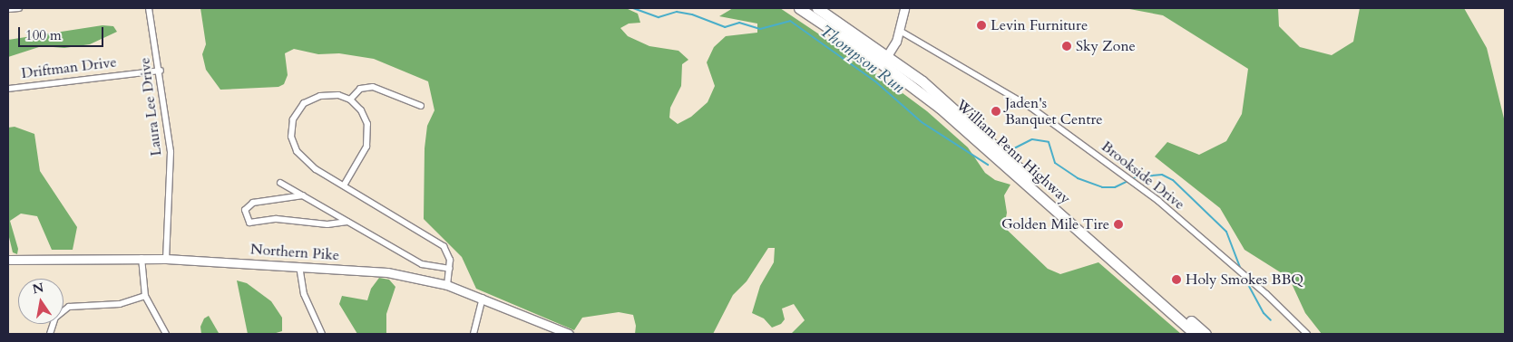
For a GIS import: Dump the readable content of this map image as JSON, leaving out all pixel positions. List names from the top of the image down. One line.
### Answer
{"streets":{"highway":["William Penn Highway"],"main road":["Northern Pike"],"street":["Driftman Drive","Laura Lee Drive","Brookside Drive"]},"crossings":[["Driftman Drive","Laura Lee Drive"],["Laura Lee Drive","Northern Pike"]],"water":["Thompson Run"],"places":["Levin Furniture","Sky Zone","Jaden's Banquet Centre","Golden Mile Tire","Holy Smokes BBQ"],"scale_bar":"100 m","north":"top"}
